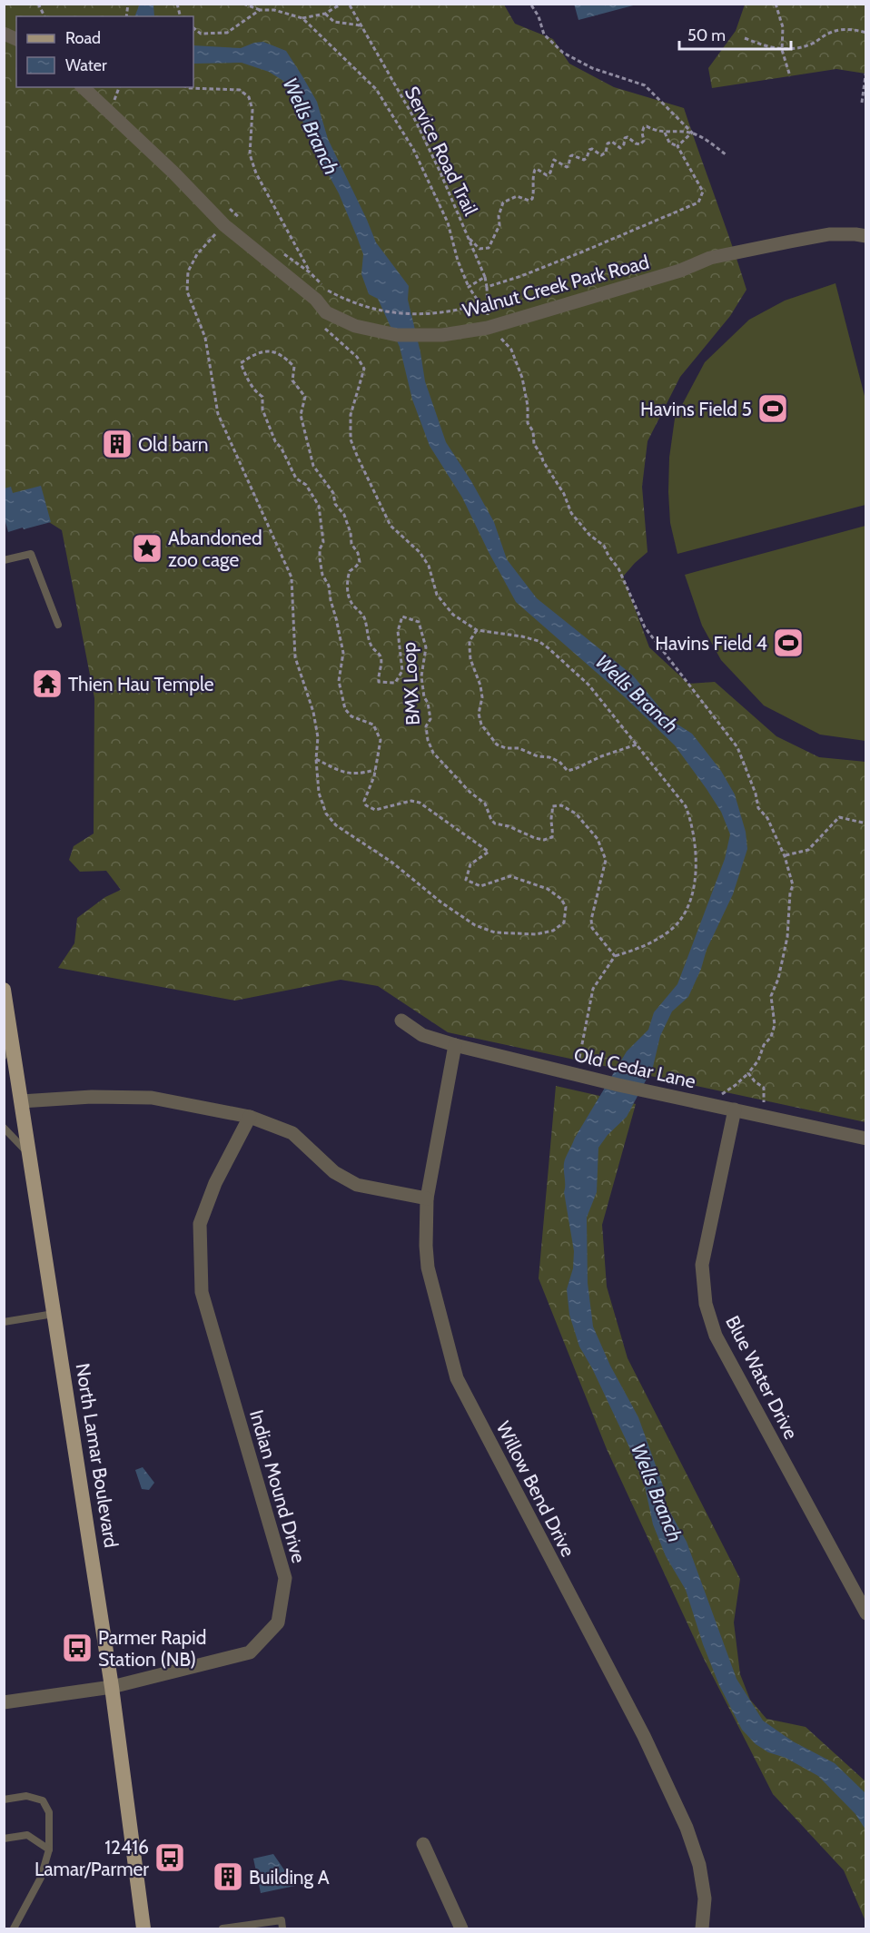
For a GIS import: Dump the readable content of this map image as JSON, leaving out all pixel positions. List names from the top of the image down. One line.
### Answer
{"streets":{"main road":["North Lamar Boulevard"],"street":["Walnut Creek Park Road","Old Cedar Lane","Blue Water Drive","Indian Mound Drive","Willow Bend Drive"],"path":["Service Road Trail","BMX Loop"]},"crossings":[["Service Road Trail","Walnut Creek Park Road"],["Walnut Creek Park Road","BMX Loop"],["Old Cedar Lane","Blue Water Drive"],["Old Cedar Lane","Willow Bend Drive"],["North Lamar Boulevard","Indian Mound Drive"]],"water":["Wells Branch"],"places":{"sports":["Havins Field 5","Havins Field 4"],"building":["Old barn","Building A"],"place":["Abandoned zoo cage"],"temple":["Thien Hau Temple"],"bus stop":["Parmer Rapid Station (NB)","12416 Lamar/Parmer"]},"legend":["Road","Water"],"scale_bar":"50 m"}
